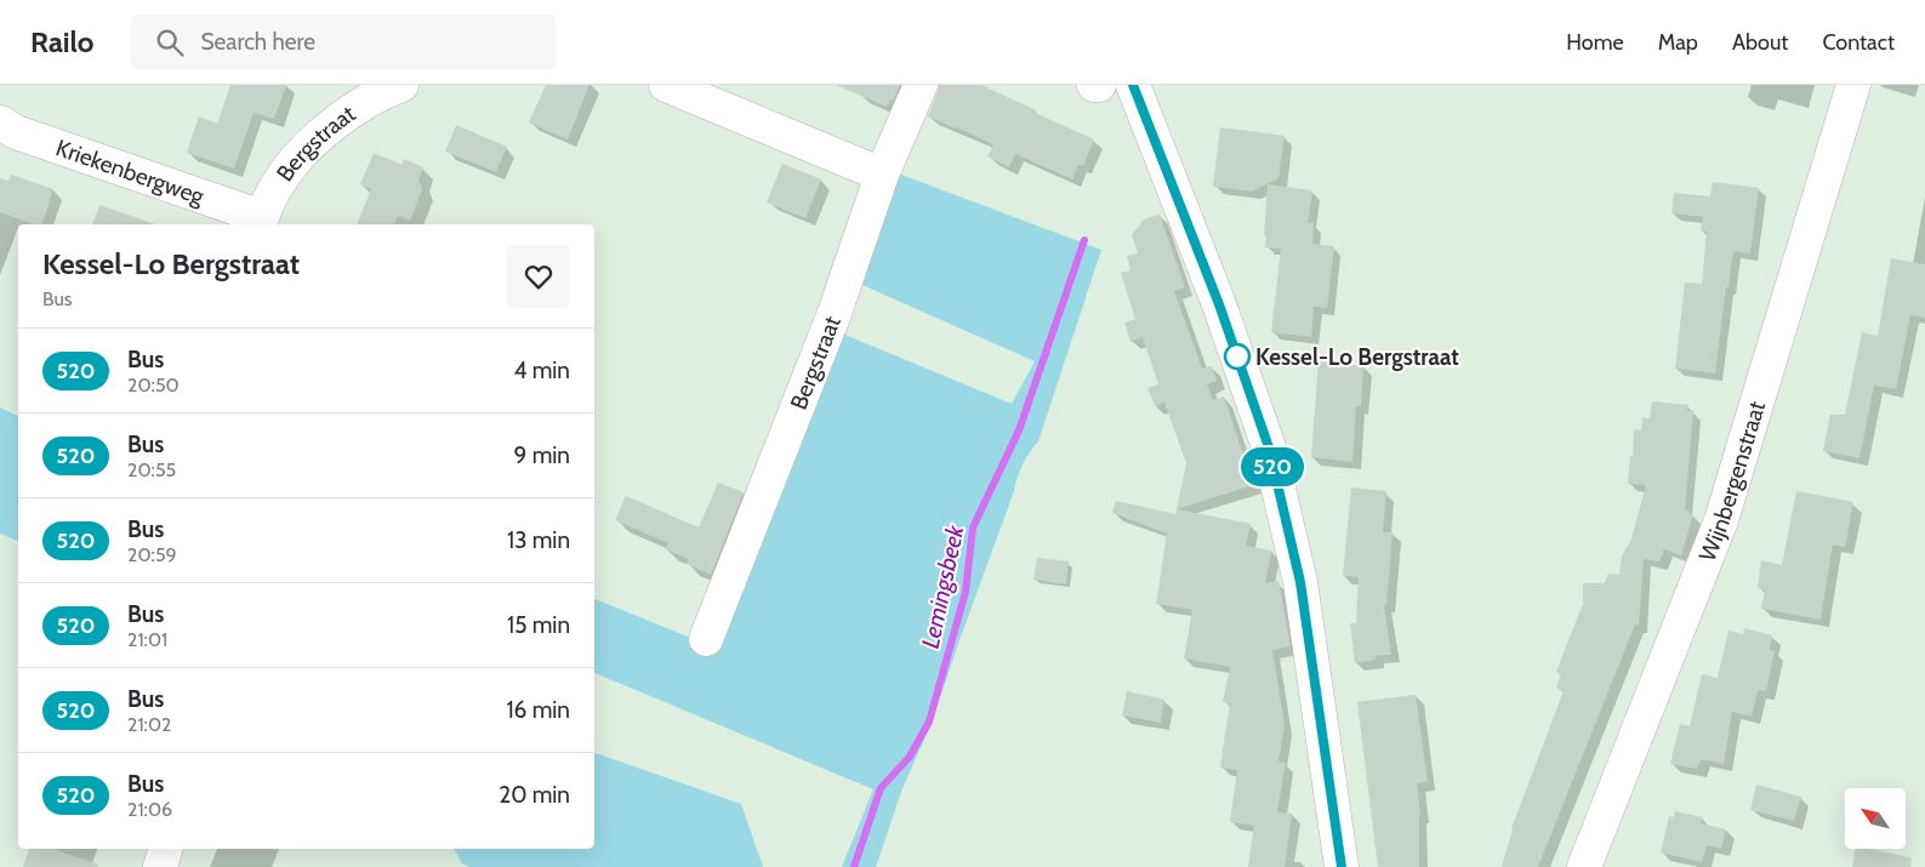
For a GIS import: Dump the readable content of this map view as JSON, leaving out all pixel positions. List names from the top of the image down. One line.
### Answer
{"streets":{"street":["Bergstraat","Kriekenbergweg","Wijnbergenstraat"]},"crossings":[["Bergstraat","Kriekenbergweg"]],"water":["Lemingsbeek"],"places":["Kessel-Lo Bergstraat"],"lines":["bus line 520"],"north":"top left","page":{"header":"Railo","search":"Search here","nav":["Home","Map","About","Contact"],"on_map":"520","heading":["Kessel-Lo Bergstraat","Bus"],"list":[{"mark":"520","name":"Bus","note":"20:50","value":"4 min"},{"mark":"520","name":"Bus","note":"20:55","value":"9 min"},{"mark":"520","name":"Bus","note":"20:59","value":"13 min"},{"mark":"520","name":"Bus","note":"21:01","value":"15 min"},{"mark":"520","name":"Bus","note":"21:02","value":"16 min"},{"mark":"520","name":"Bus","note":"21:06","value":"20 min"}]}}
